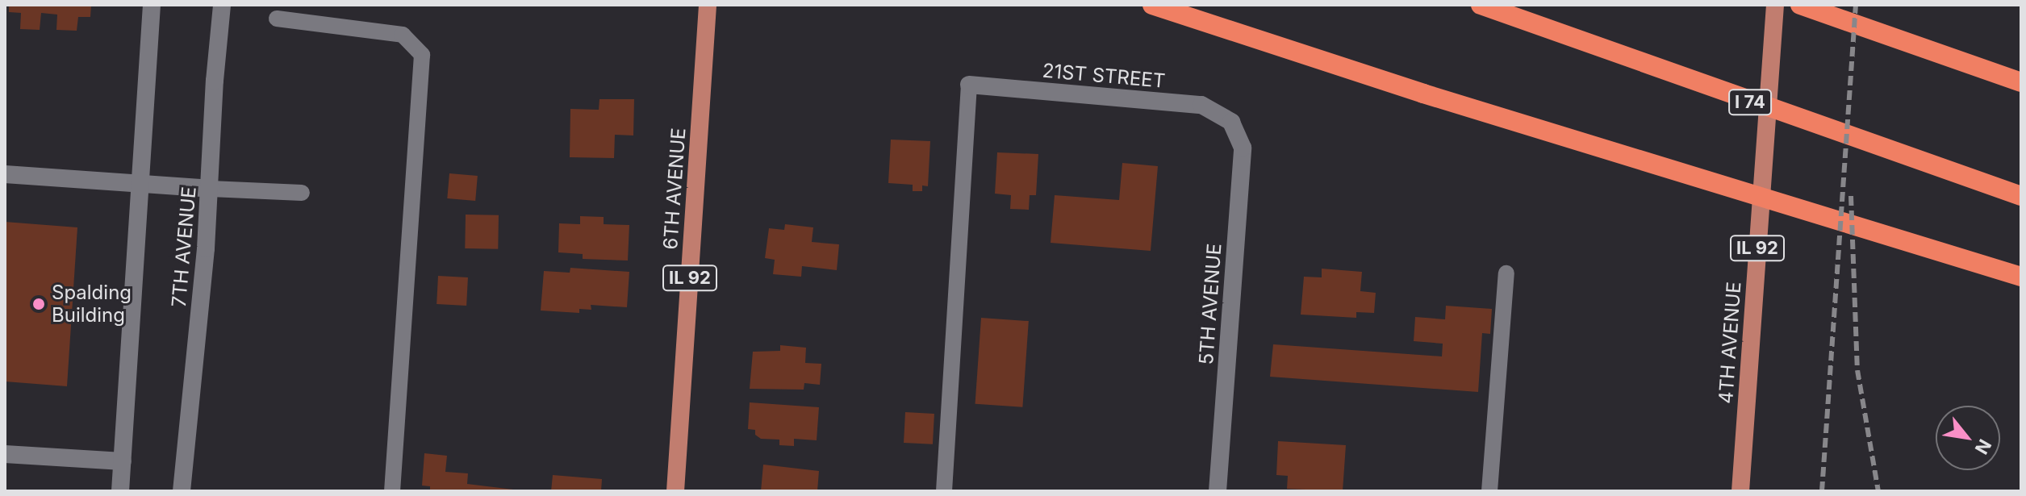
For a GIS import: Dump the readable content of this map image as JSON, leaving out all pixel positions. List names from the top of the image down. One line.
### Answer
{"streets":{"highway":["I 74"],"main road":["21ST STREET","6TH AVENUE","7TH AVENUE","IL 92","5TH AVENUE","4TH AVENUE"]},"crossings":[["21ST STREET","5TH AVENUE"]],"places":["Spalding Building"],"north":"bottom right"}
